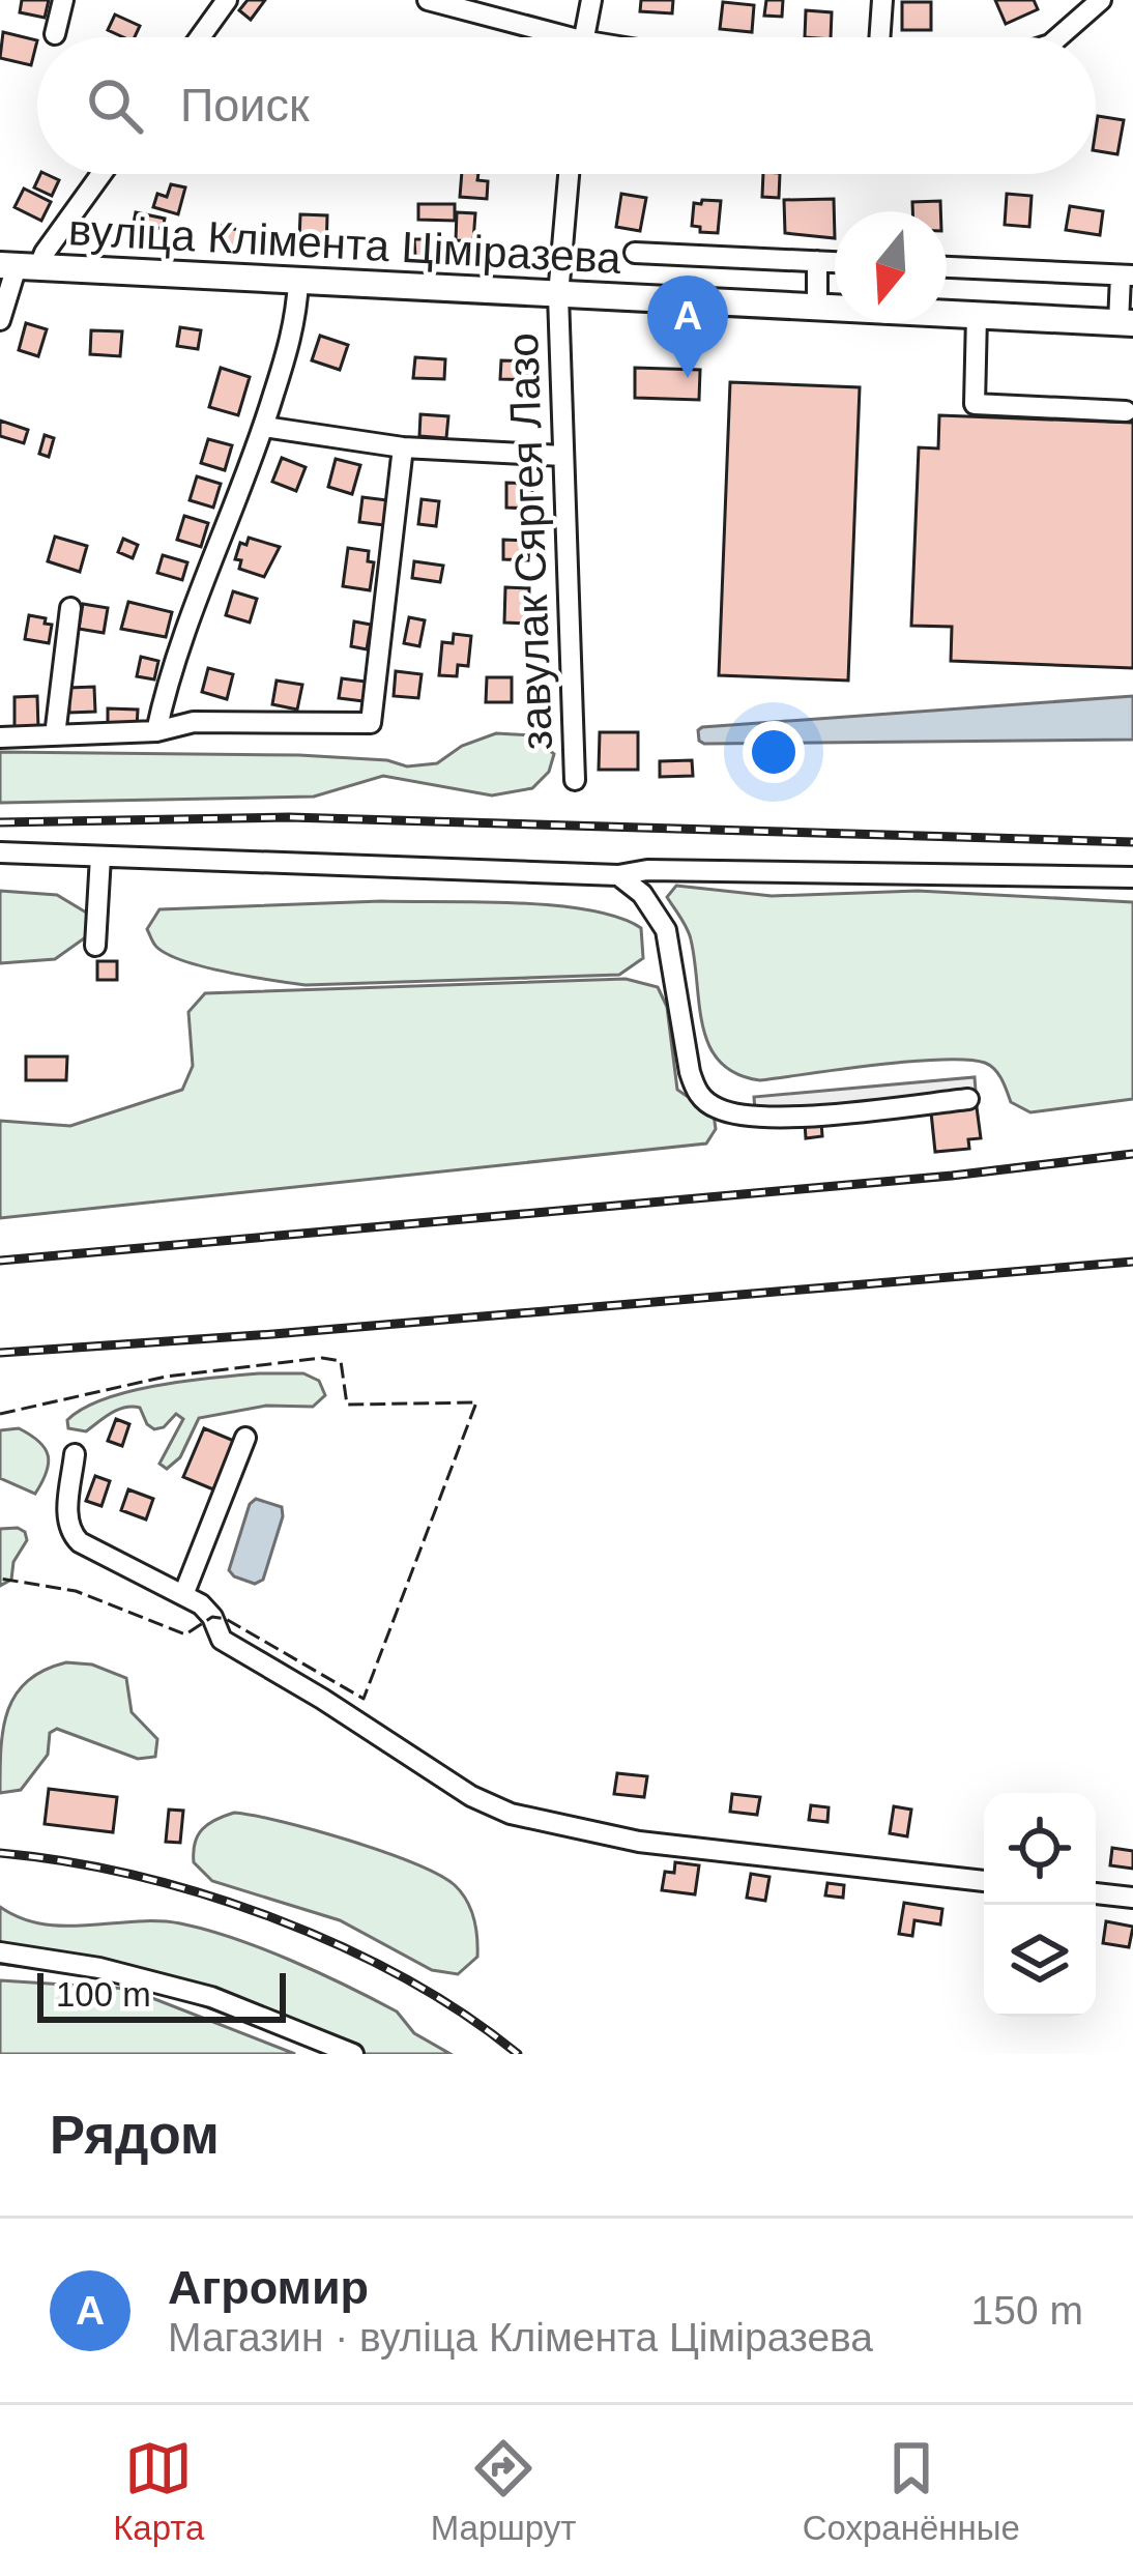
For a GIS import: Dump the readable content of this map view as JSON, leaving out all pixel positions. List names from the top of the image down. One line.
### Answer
{"streets":{"main road":["вуліца Клімента Ціміразева"],"street":["завулак Сяргея Лазо"]},"crossings":[["вуліца Клімента Ціміразева","завулак Сяргея Лазо"]],"scale_bar":"100 m","north":"bottom","page":{"search":"Поиск","pins":"A","scale":"100 m","heading":"Рядом","list":[{"mark":"A","name":"Агромир","note":"Магазин · вуліца Клімента Ціміразева","value":"150 m"}],"nav":["Карта","Маршрут","Сохранённые"]}}
